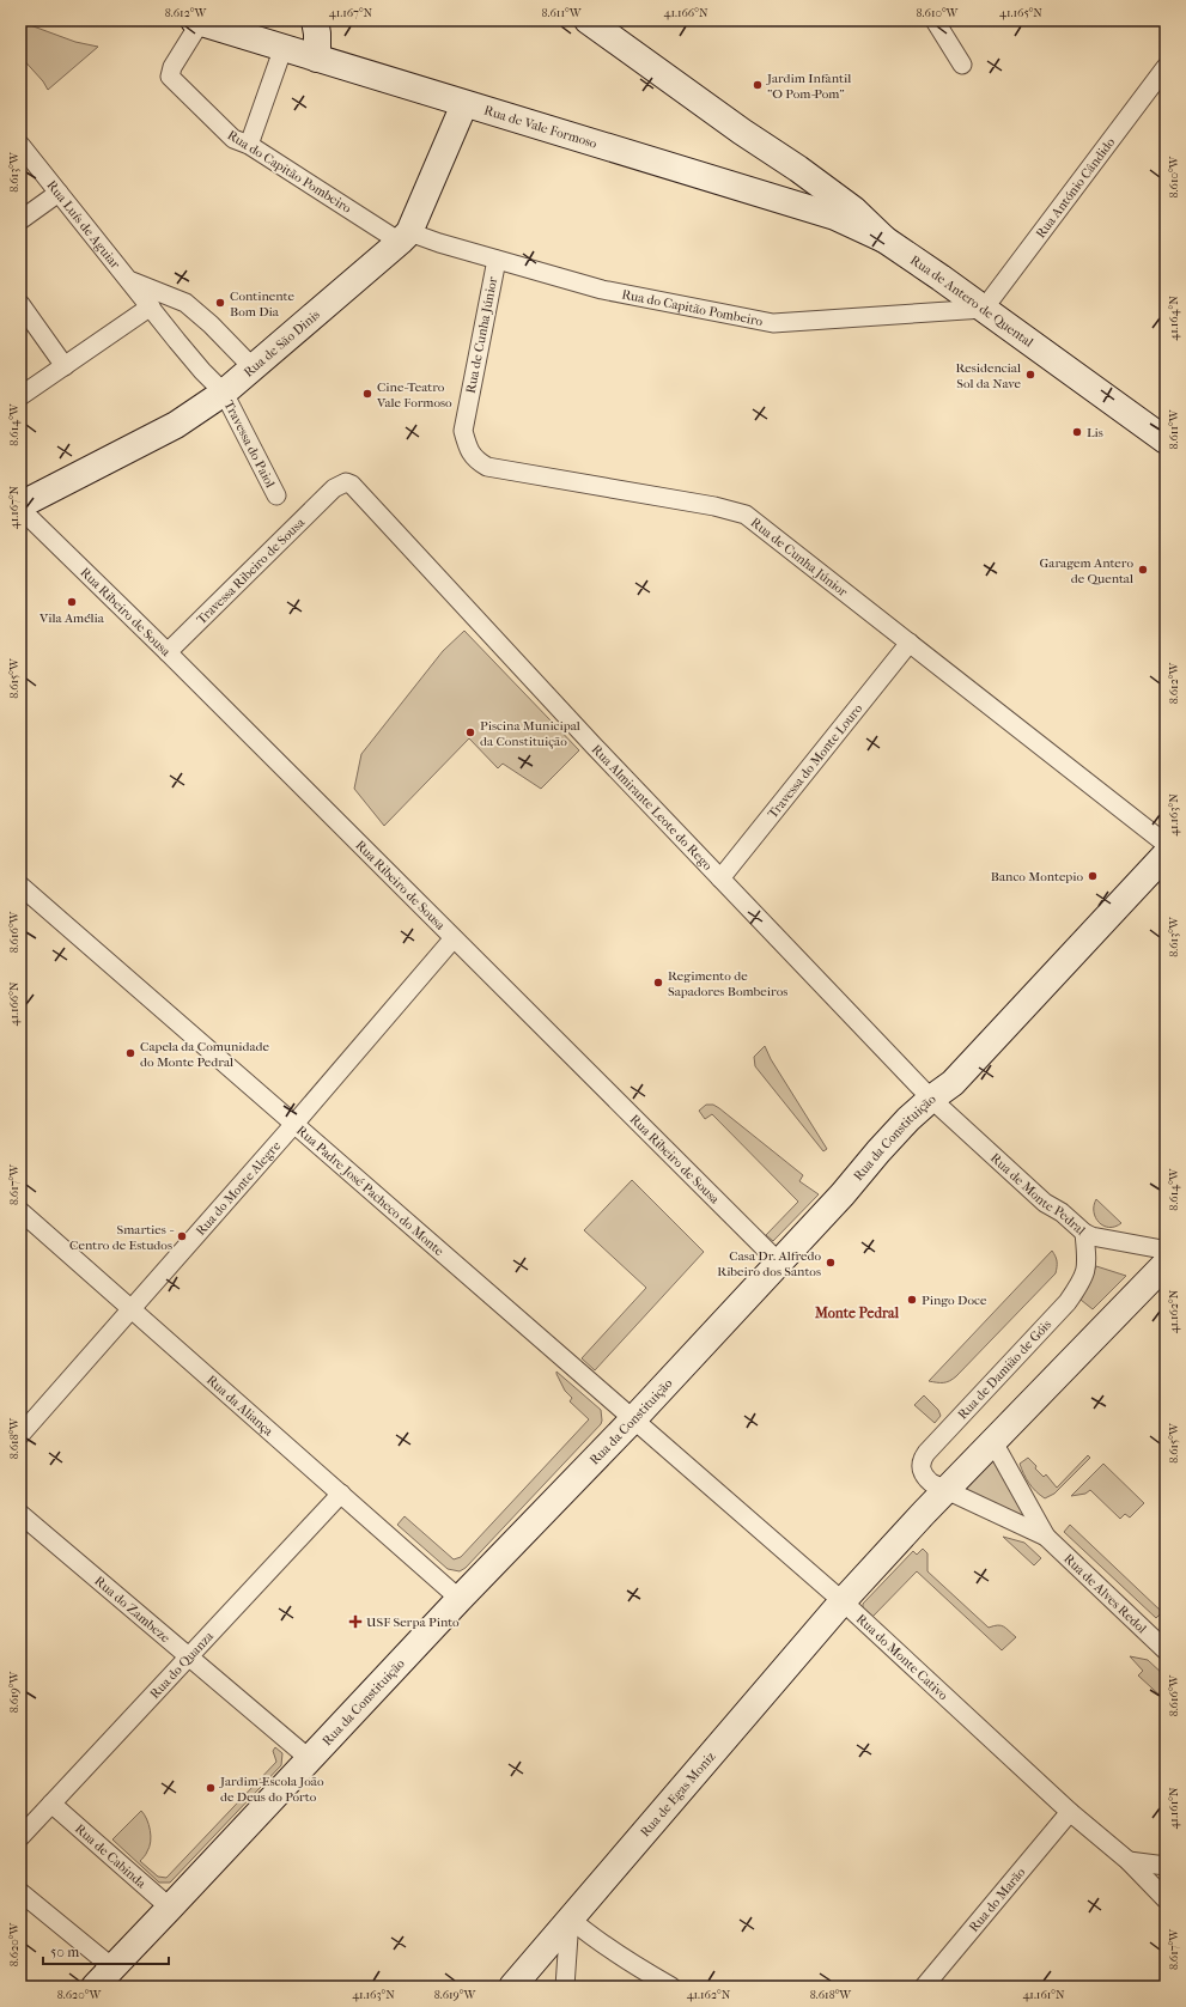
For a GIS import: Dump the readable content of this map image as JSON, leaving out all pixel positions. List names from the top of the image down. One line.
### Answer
{"streets":{"main road":["Rua de Vale Formoso","Rua de Antero de Quental","Rua de São Dinis","Rua da Constituição","Rua de Egas Moniz"],"street":["Rua do Capitão Pombeiro","Rua António Cândido","Rua Luís de Aguiar","Rua de Cunha Júnior","Travessa do Paiol","Travessa Ribeiro de Sousa","Rua Ribeiro de Sousa","Travessa do Monte Louro","Rua Almirante Leote do Rego","Rua do Monte Alegre","Rua Padre José Pacheco do Monte","Rua de Monte Pedral","Rua de Damião de Góis","Rua da Aliança","Rua de Alves Redol","Rua do Zambeze","Rua do Monte Cativo","Rua do Quanza","Rua de Cabinda","Rua do Marão"]},"crossings":[["Rua de Vale Formoso","Rua do Capitão Pombeiro"],["Rua de Vale Formoso","Rua de Antero de Quental"],["Rua de Vale Formoso","Rua de São Dinis"],["Rua do Capitão Pombeiro","Rua António Cândido"],["Rua do Capitão Pombeiro","Rua de Antero de Quental"],["Rua do Capitão Pombeiro","Rua de Cunha Júnior"],["Rua do Capitão Pombeiro","Rua de São Dinis"],["Rua António Cândido","Rua de Antero de Quental"],["Rua Luís de Aguiar","Rua de São Dinis"],["Rua Luís de Aguiar","Travessa do Paiol"],["Rua de Cunha Júnior","Travessa do Monte Louro"],["Rua de São Dinis","Travessa do Paiol"],["Rua de São Dinis","Rua Ribeiro de Sousa"],["Travessa Ribeiro de Sousa","Rua Ribeiro de Sousa"],["Travessa Ribeiro de Sousa","Rua Almirante Leote do Rego"],["Rua Ribeiro de Sousa","Rua da Constituição"],["Rua Ribeiro de Sousa","Rua do Monte Alegre"],["Travessa do Monte Louro","Rua Almirante Leote do Rego"],["Rua Almirante Leote do Rego","Rua da Constituição"],["Rua Almirante Leote do Rego","Rua de Monte Pedral"],["Rua da Constituição","Rua Padre José Pacheco do Monte"],["Rua da Constituição","Rua de Monte Pedral"],["Rua da Constituição","Rua da Aliança"],["Rua da Constituição","Rua do Zambeze"],["Rua da Constituição","Rua do Monte Cativo"],["Rua da Constituição","Rua de Cabinda"],["Rua do Monte Alegre","Rua Padre José Pacheco do Monte"],["Rua do Monte Alegre","Rua da Aliança"],["Rua Padre José Pacheco do Monte","Rua do Monte Cativo"],["Rua de Monte Pedral","Rua de Damião de Góis"],["Rua de Damião de Góis","Rua de Alves Redol"],["Rua da Aliança","Rua do Quanza"],["Rua do Zambeze","Rua do Quanza"],["Rua do Monte Cativo","Rua de Egas Moniz"],["Rua do Monte Cativo","Rua do Marão"],["Rua do Quanza","Rua de Cabinda"]],"districts":["Monte Pedral"],"places":{"other":["Jardim Infantil \"O Pom-Pom\"","Continente Bom Dia","Residencial Sol da Nave","Cine-Teatro Vale Formoso","Lis","Garagem Antero de Quental","Vila Amélia","Piscina Municipal da Constituição","Banco Montepio","Regimento de Sapadores Bombeiros","Capela da Comunidade do Monte Pedral","Smarties - Centro de Estudos","Casa Dr. Alfredo Ribeiro dos Santos","Pingo Doce","Jardim-Escola João de Deus do Porto"],"health":["USF Serpa Pinto"]},"scale_bar":"50 m","coordinates":["8.612°W","41.167°N","8.611°W","41.166°N","8.610°W","41.165°N","8.613°W","41.164°N","8.614°W","8.615°W","41.163°N","8.616°W","8.617°W","41.162°N","8.618°W","8.619°W","41.161°N","8.620°W"]}
